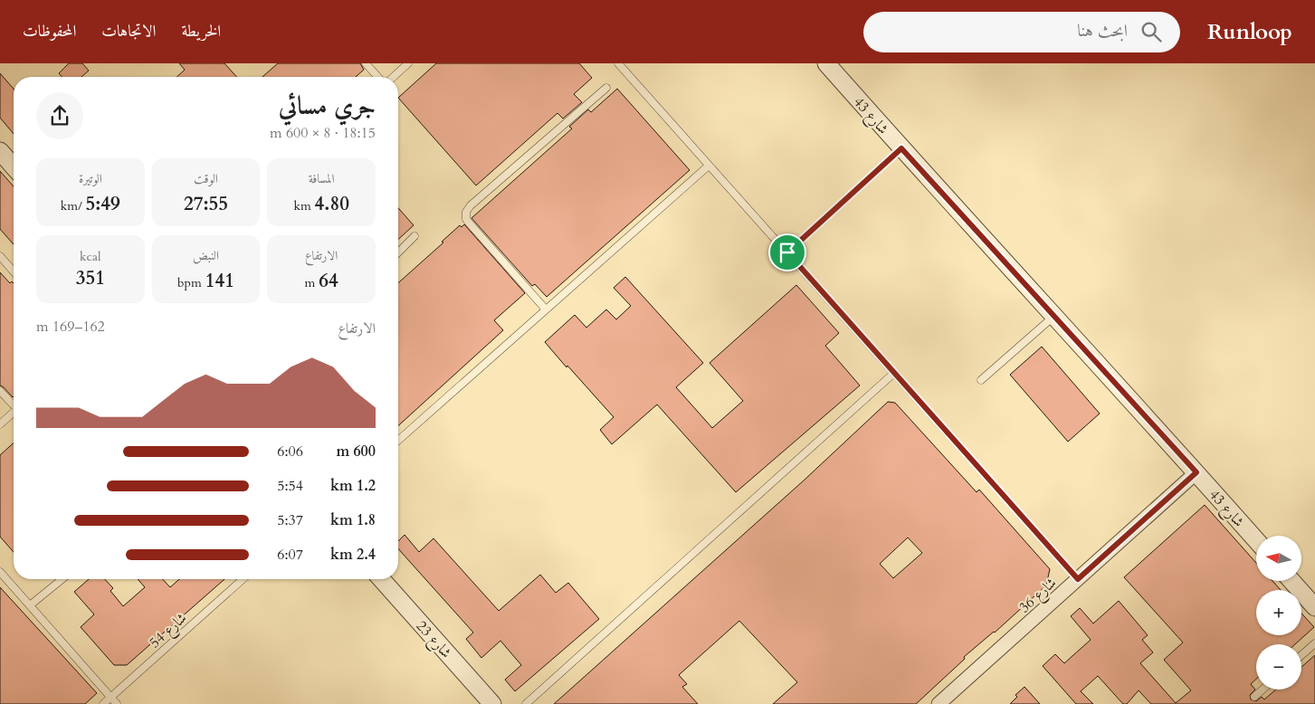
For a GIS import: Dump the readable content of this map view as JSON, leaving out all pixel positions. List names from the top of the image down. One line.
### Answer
{"streets":{"street":["شارع 43","شارع 36","شارع 23"],"lane":["شارع 54"]},"crossings":[["شارع 43","شارع 36"]],"north":"left","page":{"header":"Runloop","search":"ابحث هنا","nav":["الخريطة","الاتجاهات","المحفوظات"],"heading":["جري مسائي","18:15 · 8 × 600 m"],"stats":[["المسافة","4.80 km"],["الوقت","27:55"],["الوتيرة","5:49 /km"],["الارتفاع","64 m"],["النبض","141 bpm"],["kcal","351"]],"chart":["الارتفاع","162–169 m"],"list":[{"name":"600 m","note":"6:06"},{"name":"1.2 km","note":"5:54"},{"name":"1.8 km","note":"5:37"},{"name":"2.4 km","note":"6:07"}],"map_buttons":["+","−"]}}
